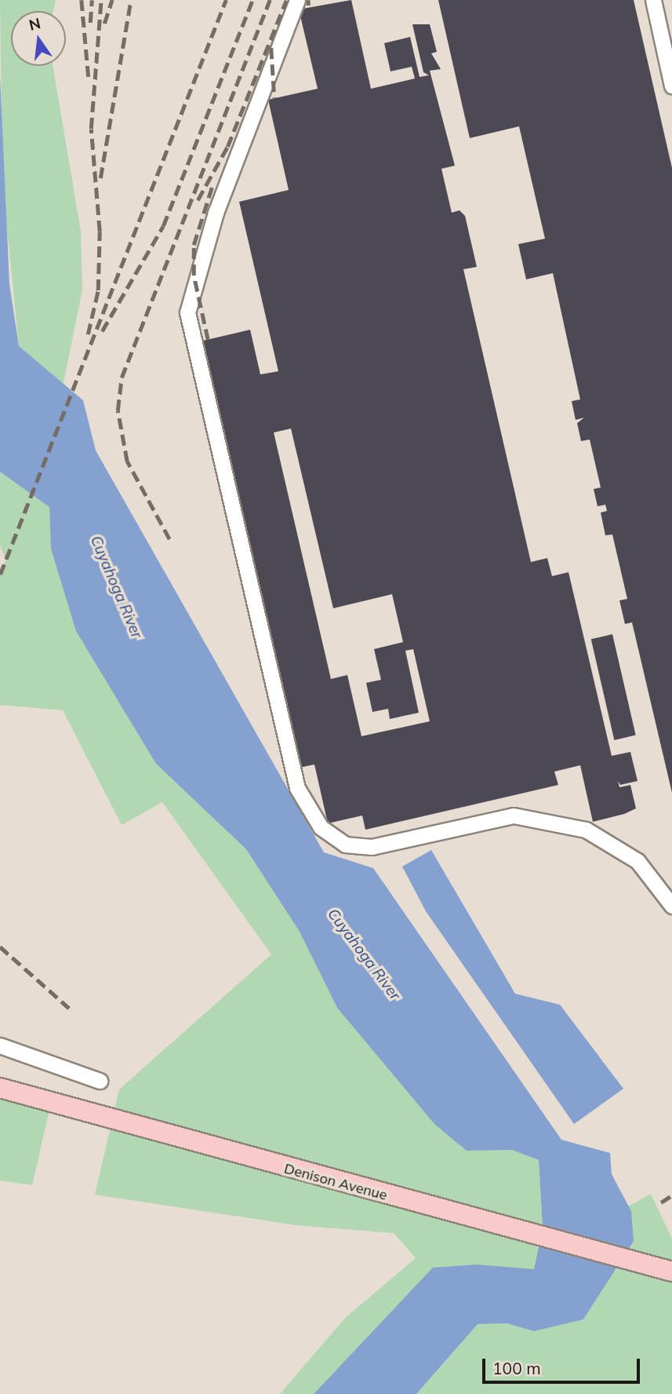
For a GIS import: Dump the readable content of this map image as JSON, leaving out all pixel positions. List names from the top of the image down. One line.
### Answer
{"streets":{"main road":["Denison Avenue"]},"water":["Cuyahoga River"],"scale_bar":"100 m","north":"top"}
